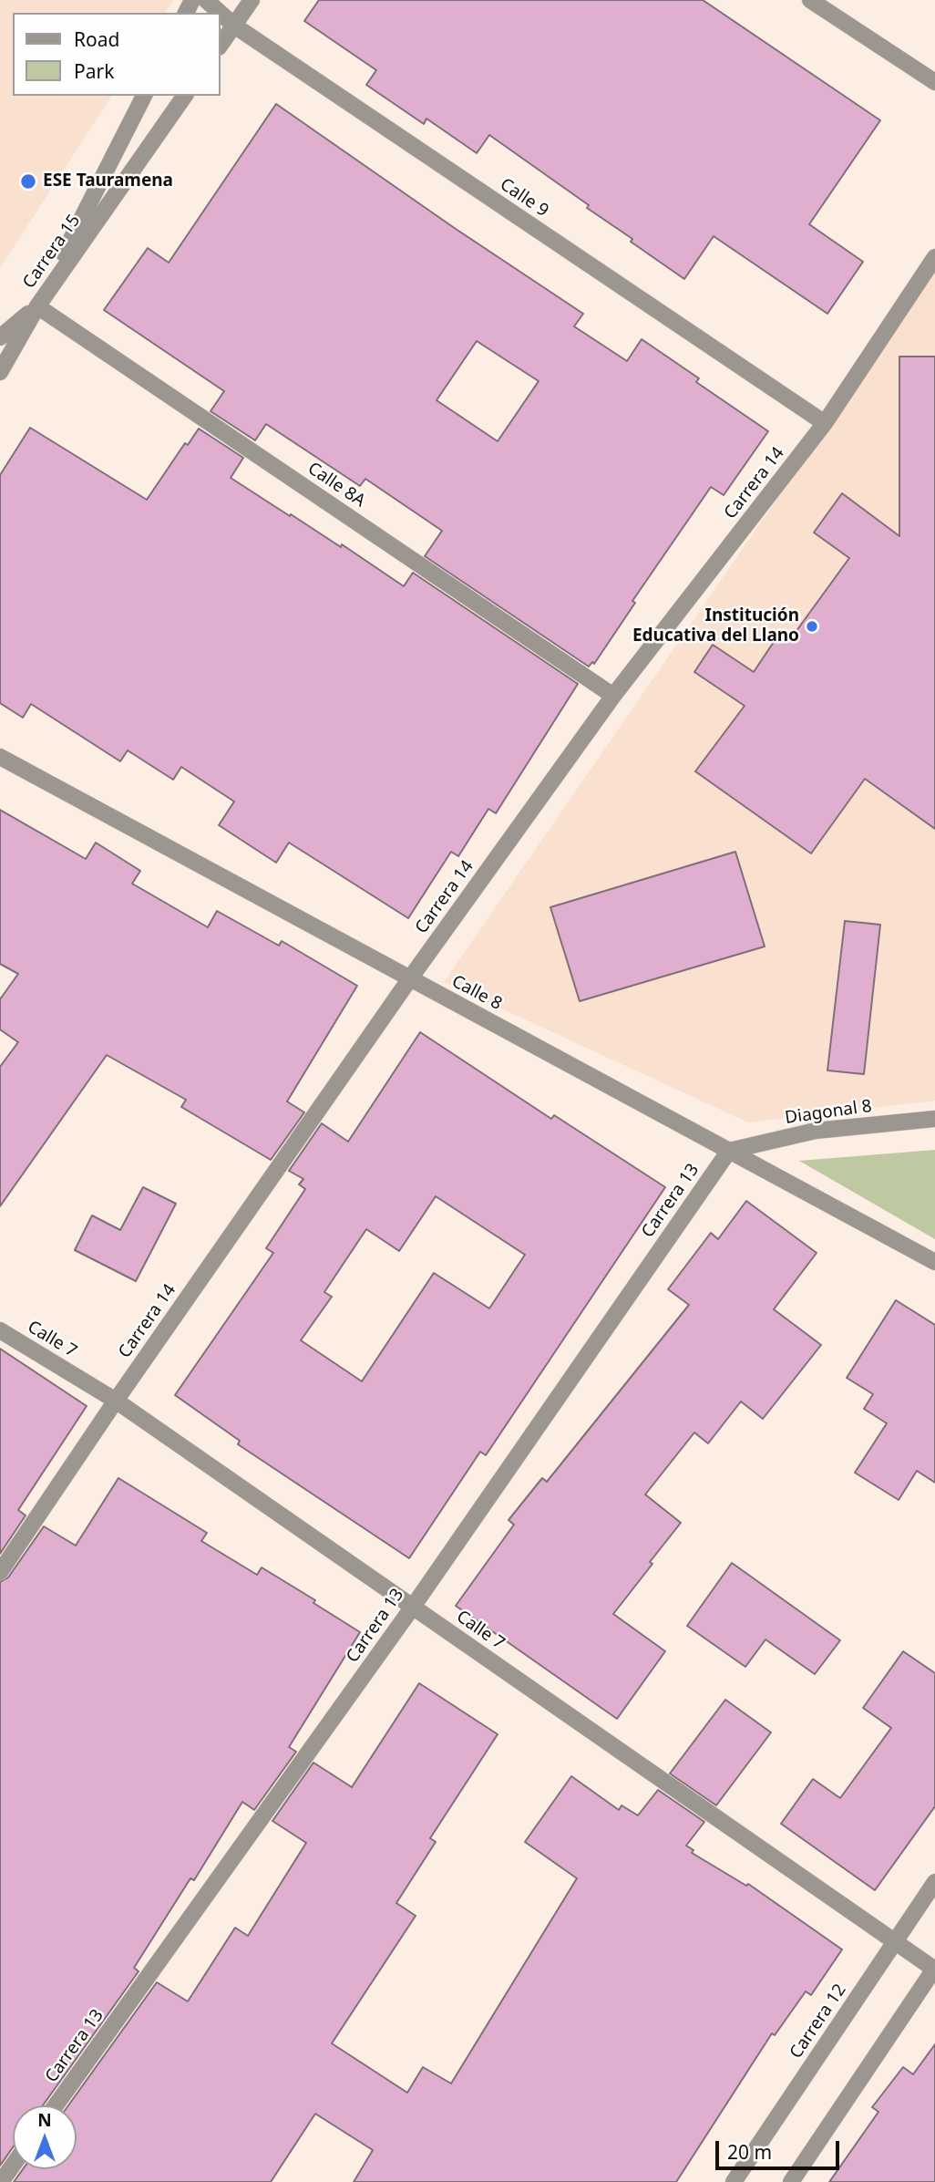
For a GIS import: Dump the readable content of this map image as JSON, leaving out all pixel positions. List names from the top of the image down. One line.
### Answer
{"streets":{"street":["Calle 9","Carrera 15","Carrera 14","Calle 8A","Calle 8","Diagonal 8","Carrera 13","Calle 7","Carrera 12"]},"crossings":[["Calle 9","Carrera 14"],["Carrera 15","Calle 8A"],["Carrera 14","Calle 8A"],["Carrera 14","Calle 8"],["Carrera 14","Calle 7"],["Calle 8","Diagonal 8"],["Calle 8","Carrera 13"],["Diagonal 8","Carrera 13"],["Carrera 13","Calle 7"],["Calle 7","Carrera 12"]],"places":["ESE Tauramena","Institución Educativa del Llano"],"legend":["Road","Park"],"scale_bar":"20 m","north":"top"}
